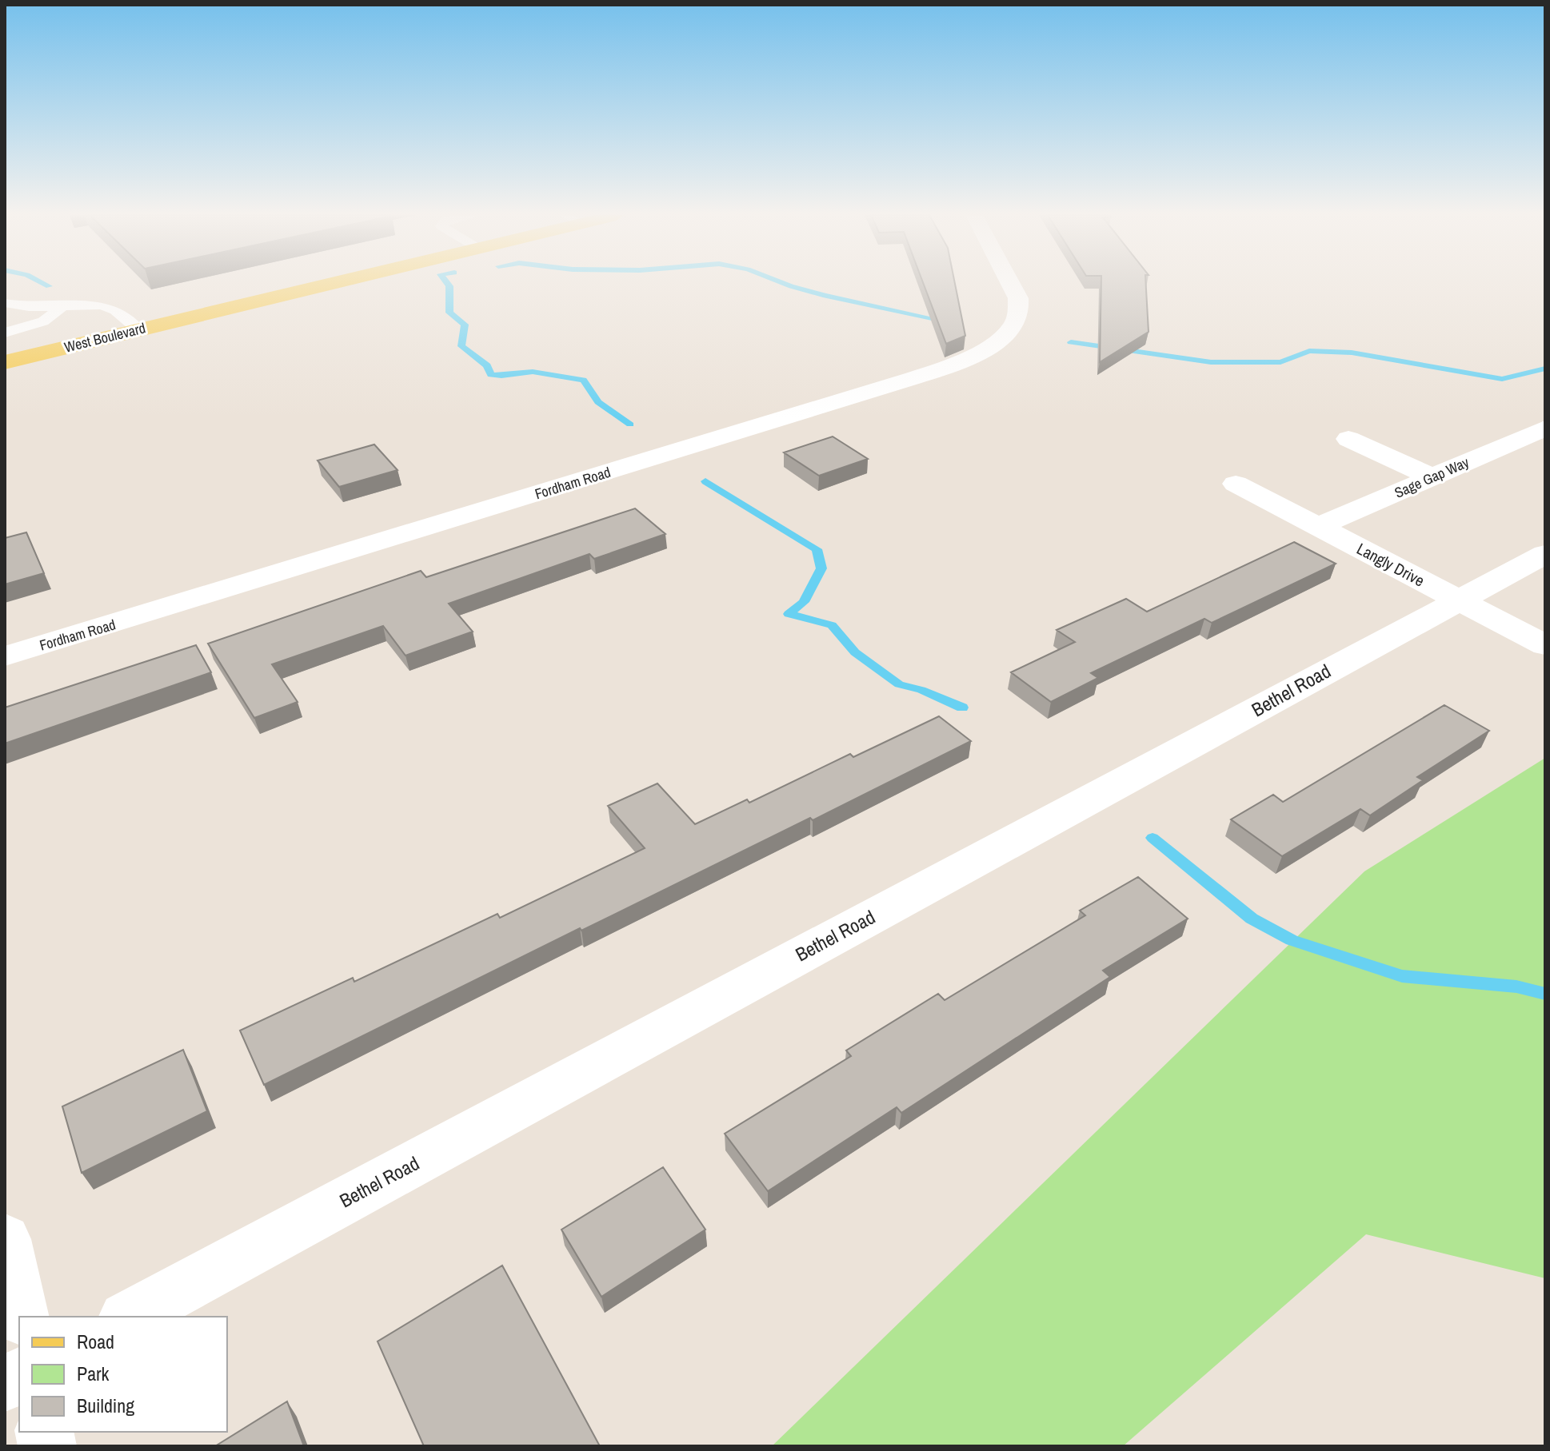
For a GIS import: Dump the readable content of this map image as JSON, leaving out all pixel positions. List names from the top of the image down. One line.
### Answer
{"streets":{"main road":["West Boulevard"],"street":["Sage Gap Way","Fordham Road","Langly Drive","Bethel Road"]},"crossings":[["Sage Gap Way","Langly Drive"],["Langly Drive","Bethel Road"]],"legend":["Road","Park","Building"]}
